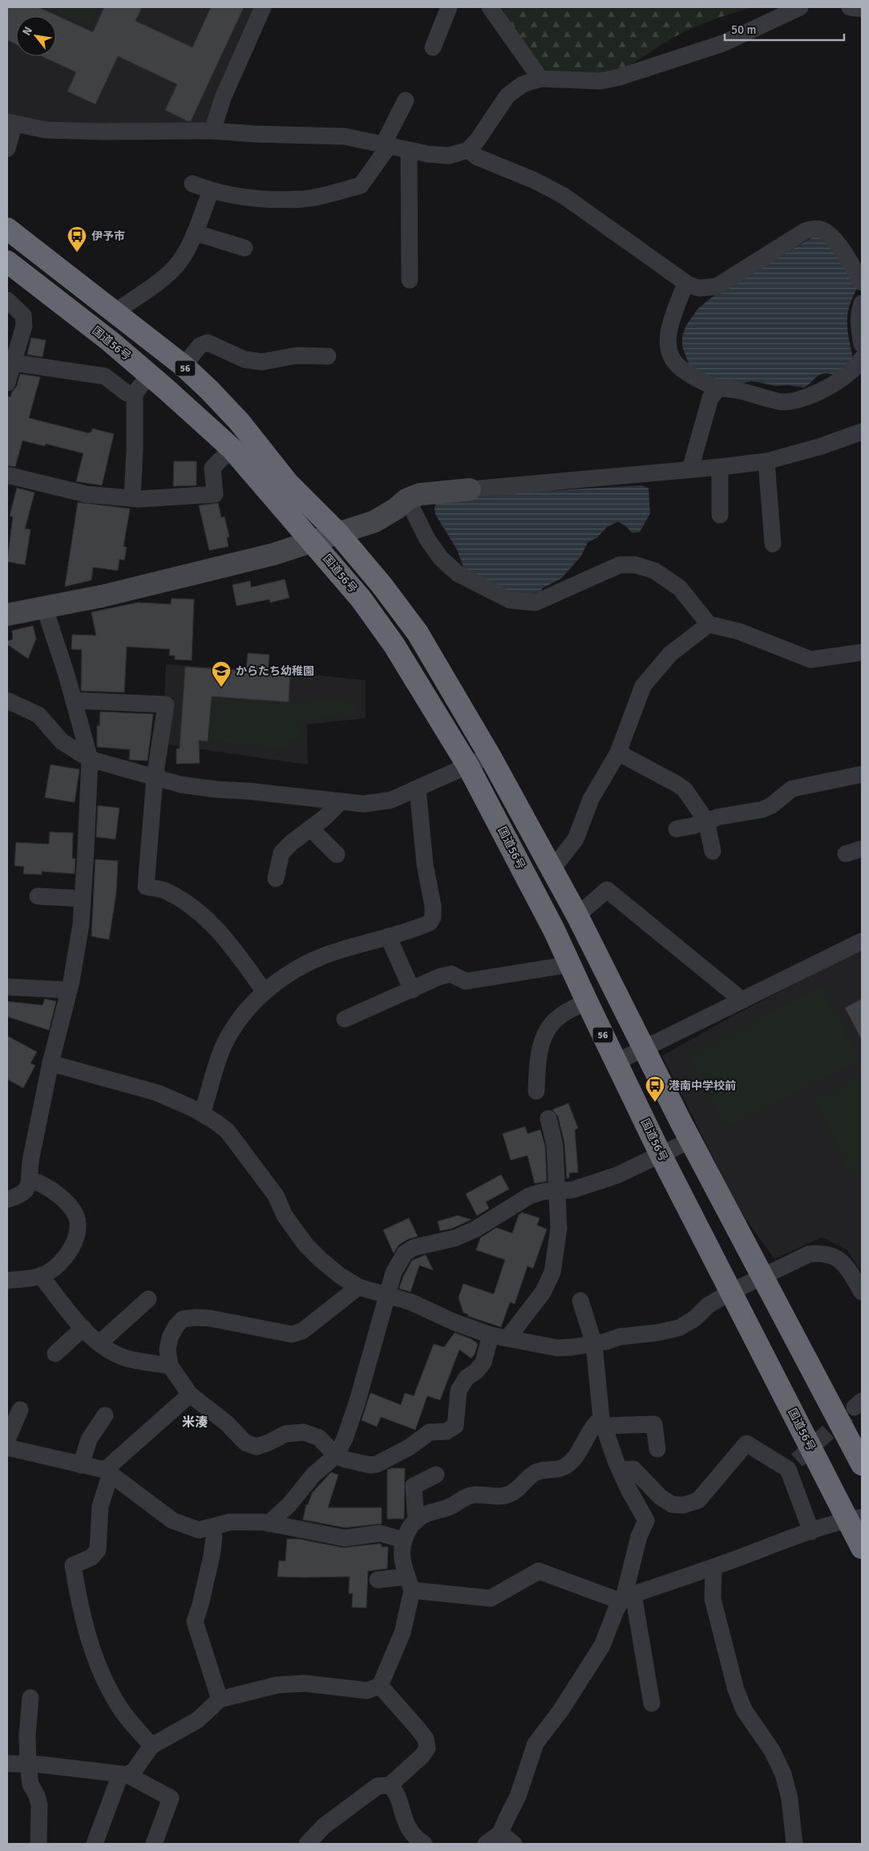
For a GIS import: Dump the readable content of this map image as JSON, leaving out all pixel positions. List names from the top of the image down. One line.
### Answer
{"streets":{"highway":["国道56号","56"]},"districts":["米湊"],"places":{"bus stop":["伊予市","港南中学校前"],"school or university":["からたち幼稚園"]},"scale_bar":"50 m","north":"top left"}
